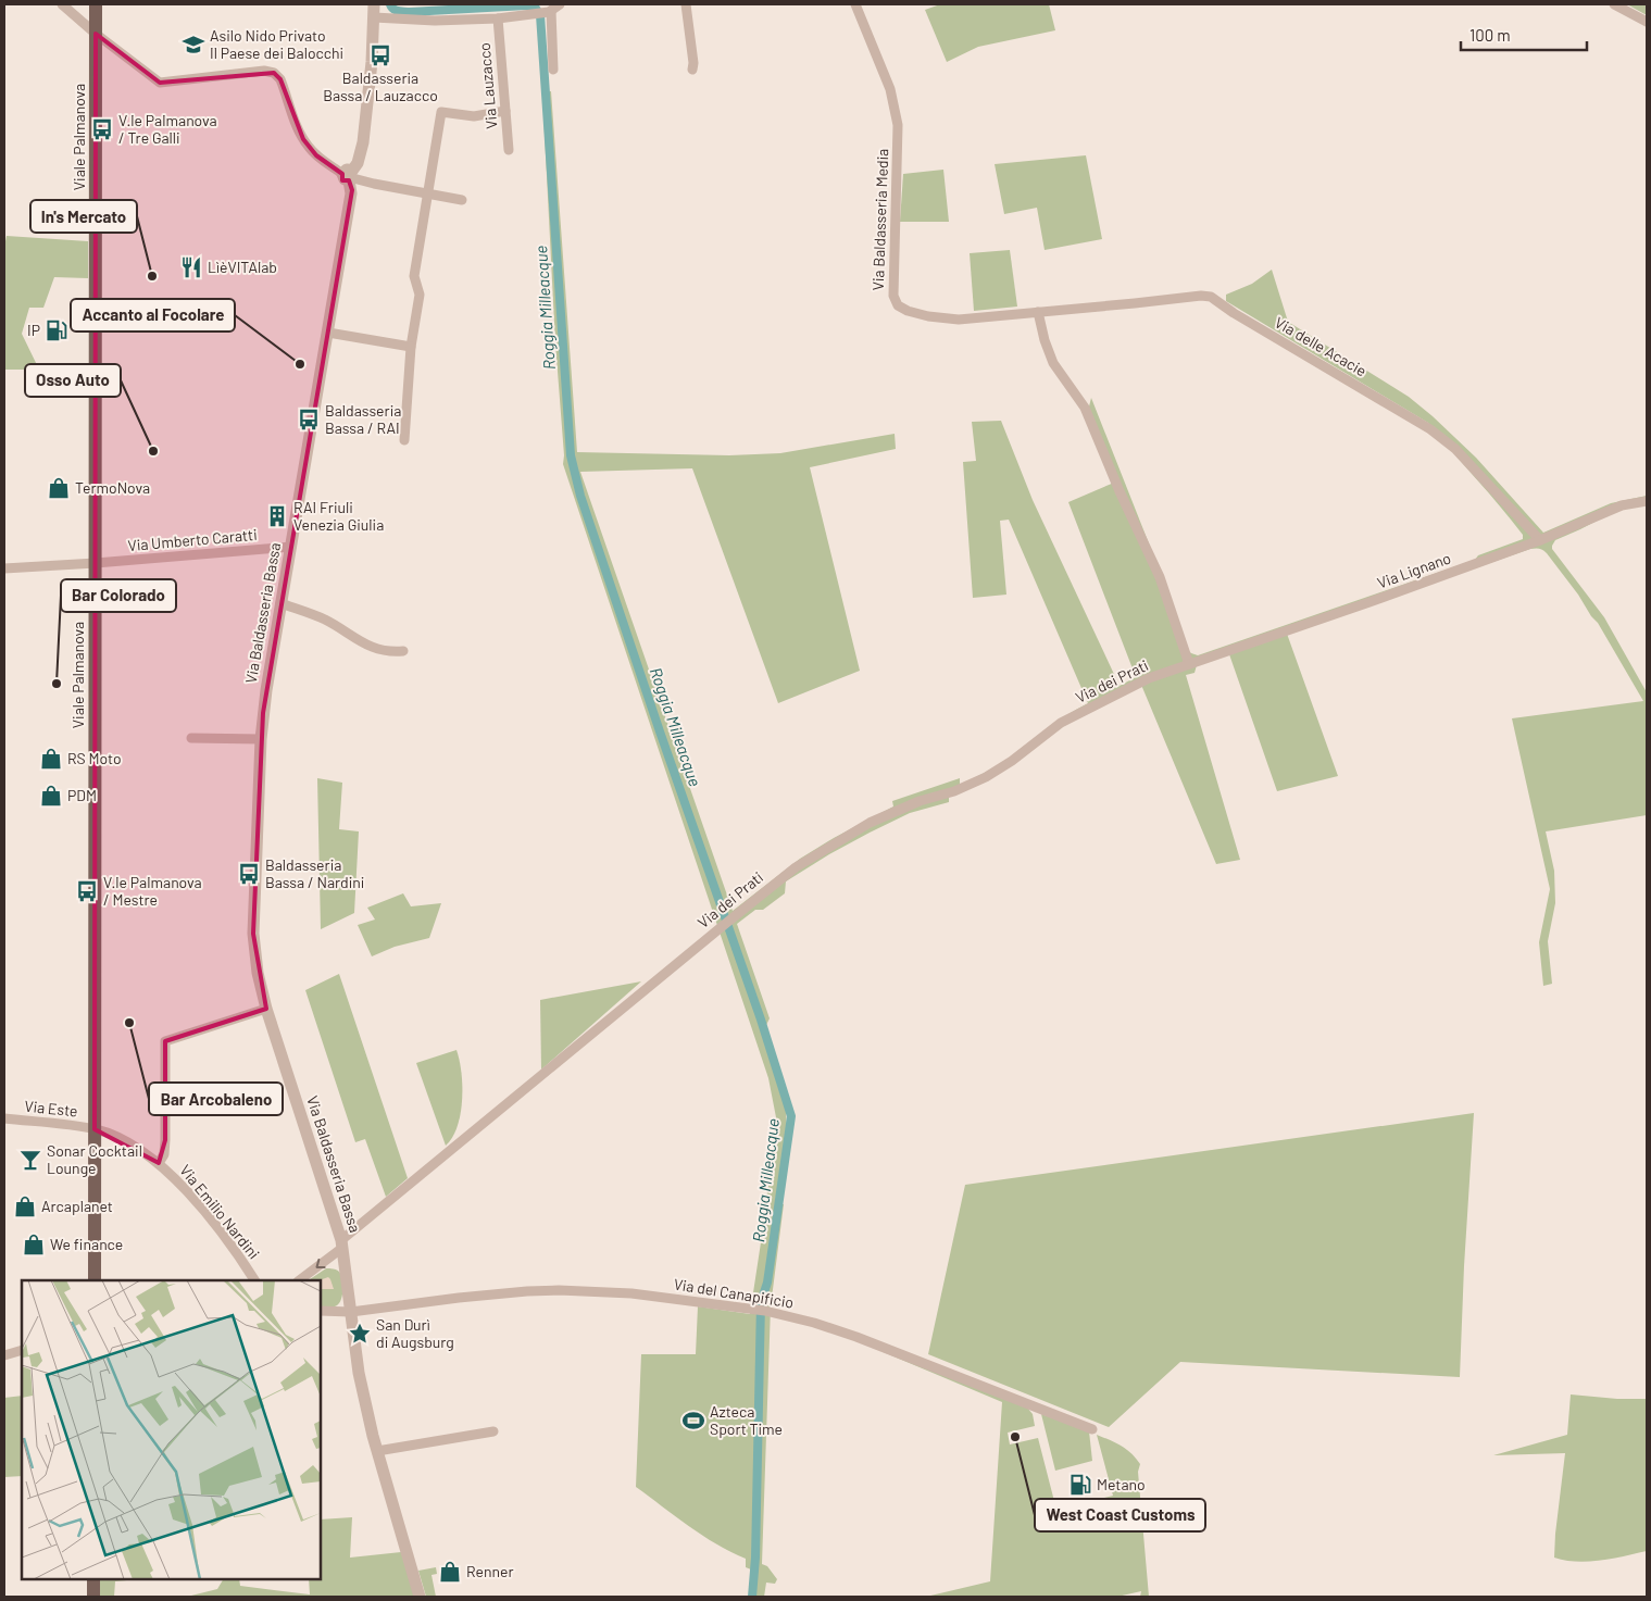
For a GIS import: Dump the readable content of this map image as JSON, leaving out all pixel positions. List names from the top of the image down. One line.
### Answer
{"streets":{"main road":["Viale Palmanova"],"street":["Via Lauzacco","Via Baldasseria Media","Via delle Acacie","Via Umberto Caratti","Via Lignano","Via Baldasseria Bassa","Via dei Prati","Via Este","Via Emilio Nardini","Via del Canapificio"]},"crossings":[["Viale Palmanova","Via Umberto Caratti"],["Viale Palmanova","Via Este"],["Viale Palmanova","Via Emilio Nardini"],["Via Baldasseria Media","Via delle Acacie"],["Via delle Acacie","Via Lignano"],["Via Umberto Caratti","Via Baldasseria Bassa"],["Via Lignano","Via dei Prati"],["Via Baldasseria Bassa","Via dei Prati"],["Via Baldasseria Bassa","Via Emilio Nardini"],["Via Baldasseria Bassa","Via del Canapificio"],["Via Este","Via Emilio Nardini"]],"water":["Roggia Milleacque"],"places":{"school or university":["Asilo Nido Privato Il Paese dei Balocchi"],"bus stop":["Baldasseria Bassa / Lauzacco","V.le Palmanova / Tre Galli","Baldasseria Bassa / RAI","Baldasseria Bassa / Nardini","V.le Palmanova / Mestre"],"restaurant":["LìèVITAlab"],"other":["In's Mercato","Accanto al Focolare","Osso Auto","Bar Colorado","Bar Arcobaleno","West Coast Customs"],"fuel station":["IP","Metano"],"shop":["TermoNova","RS Moto","PDM","Arcaplanet","We finance","Renner"],"building":["RAI Friuli Venezia Giulia"],"bar":["Sonar Cocktail Lounge"],"place":["San Durì di Augsburg"],"sports":["Azteca Sport Time"]},"scale_bar":"100 m"}
